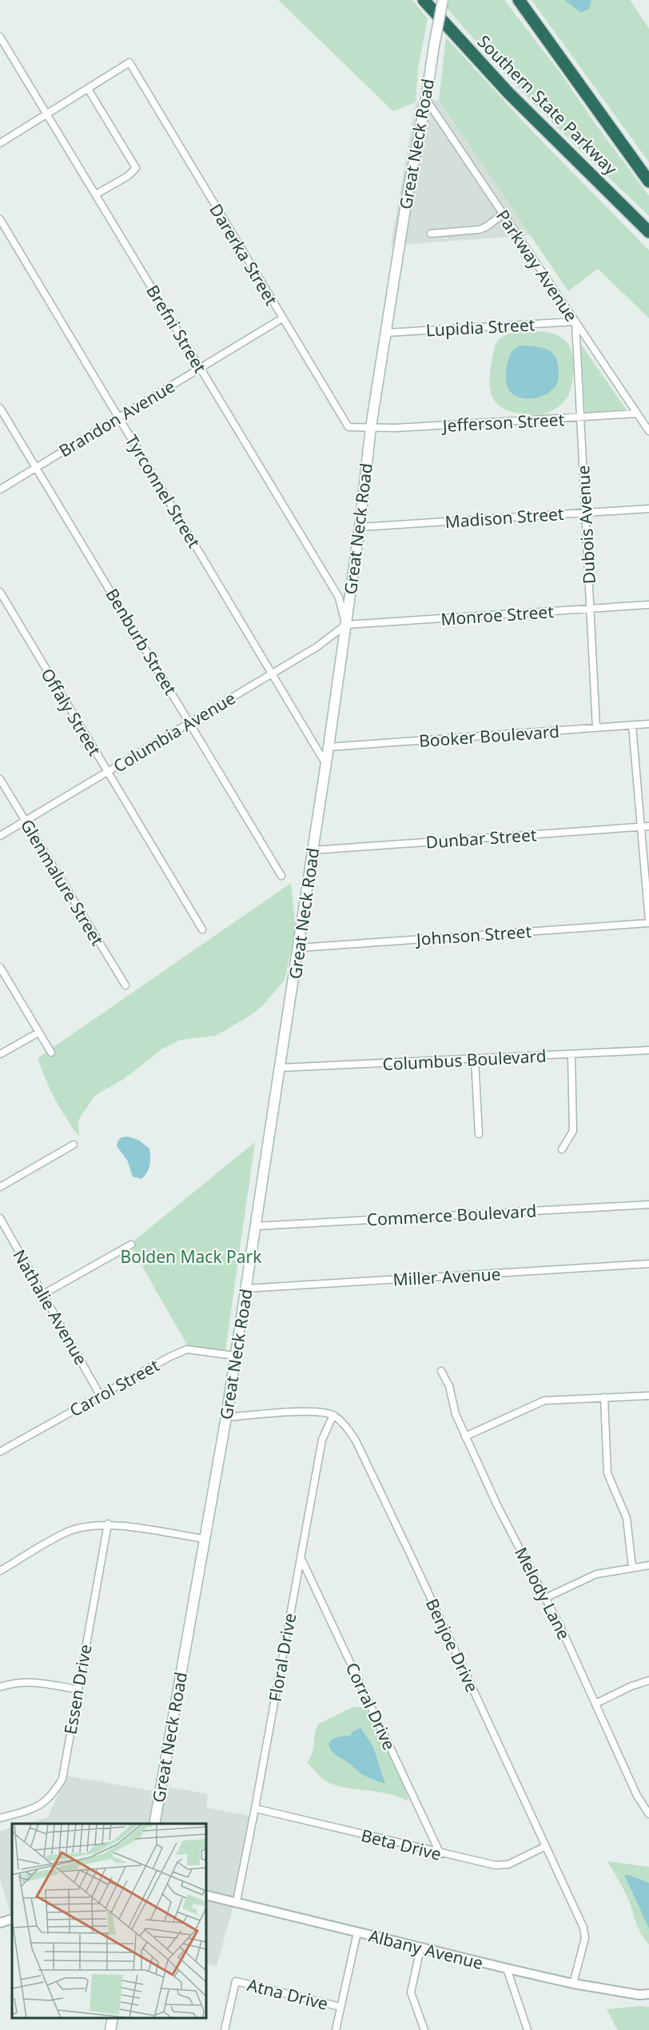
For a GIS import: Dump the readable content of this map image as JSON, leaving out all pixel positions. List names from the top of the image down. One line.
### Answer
{"streets":{"highway":["Southern State Parkway"],"main road":["Great Neck Road"],"street":["Darerka Street","Parkway Avenue","Lupidia Street","Brefni Street","Brandon Avenue","Jefferson Street","Tyrconnel Street","Madison Street","Dubois Avenue","Monroe Street","Benburb Street","Offaly Street","Columbia Avenue","Booker Boulevard","Dunbar Street","Glenmalure Street","Johnson Street","Columbus Boulevard","Commerce Boulevard","Miller Avenue","Nathalie Avenue","Carrol Street","Melody Lane","Benjoe Drive","Floral Drive","Essen Drive","Corral Drive","Beta Drive","Albany Avenue","Atna Drive"]},"crossings":[["Great Neck Road","Darerka Street"],["Great Neck Road","Parkway Avenue"],["Great Neck Road","Lupidia Street"],["Great Neck Road","Brefni Street"],["Great Neck Road","Jefferson Street"],["Great Neck Road","Tyrconnel Street"],["Great Neck Road","Madison Street"],["Great Neck Road","Monroe Street"],["Great Neck Road","Columbia Avenue"],["Great Neck Road","Booker Boulevard"],["Great Neck Road","Dunbar Street"],["Great Neck Road","Johnson Street"],["Great Neck Road","Columbus Boulevard"],["Great Neck Road","Commerce Boulevard"],["Great Neck Road","Miller Avenue"],["Great Neck Road","Carrol Street"],["Darerka Street","Brandon Avenue"],["Darerka Street","Jefferson Street"],["Parkway Avenue","Lupidia Street"],["Parkway Avenue","Jefferson Street"],["Parkway Avenue","Dubois Avenue"],["Lupidia Street","Dubois Avenue"],["Brefni Street","Brandon Avenue"],["Brefni Street","Monroe Street"],["Brefni Street","Columbia Avenue"],["Brandon Avenue","Tyrconnel Street"],["Brandon Avenue","Benburb Street"],["Jefferson Street","Dubois Avenue"],["Tyrconnel Street","Columbia Avenue"],["Madison Street","Dubois Avenue"],["Dubois Avenue","Monroe Street"],["Dubois Avenue","Booker Boulevard"],["Monroe Street","Columbia Avenue"],["Benburb Street","Columbia Avenue"],["Offaly Street","Columbia Avenue"],["Columbia Avenue","Glenmalure Street"],["Nathalie Avenue","Carrol Street"],["Benjoe Drive","Floral Drive"],["Benjoe Drive","Beta Drive"],["Benjoe Drive","Albany Avenue"],["Floral Drive","Corral Drive"],["Floral Drive","Beta Drive"],["Floral Drive","Albany Avenue"],["Corral Drive","Beta Drive"]],"parks":["Bolden Mack Park"]}
